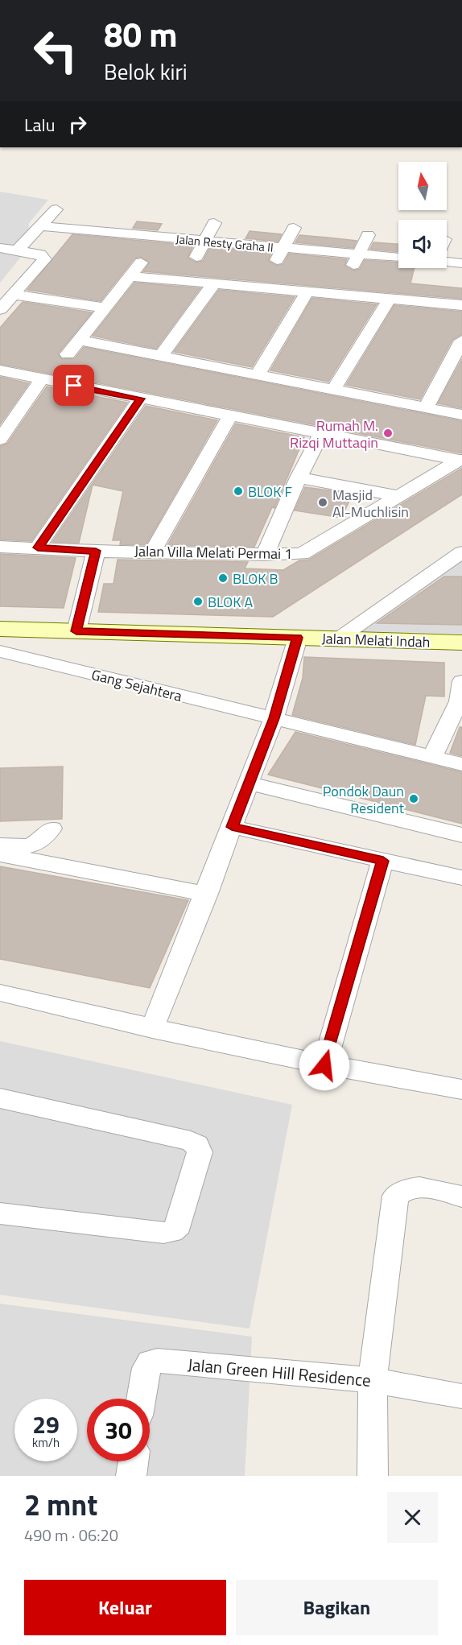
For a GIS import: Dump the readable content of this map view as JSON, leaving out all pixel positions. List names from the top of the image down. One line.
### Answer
{"streets":{"main road":["Jalan Melati Indah"],"street":["Jalan Resty Graha II","Jalan Villa Melati Permai 1","Gang Sejahtera","Jalan Green Hill Residence"]},"places":["Rumah M. Rizqi Muttaqin","BLOK F","Masjid Al-Muchlisin","BLOK B","BLOK A","Pondok Daun Resident"],"north":"top","page":{"turn":["80 m","Belok kiri"],"then":"Lalu","speed":"29 km/h","limit":"30","heading":["2 mnt","490 m · 06:20"],"buttons":["Keluar","Bagikan"]}}
